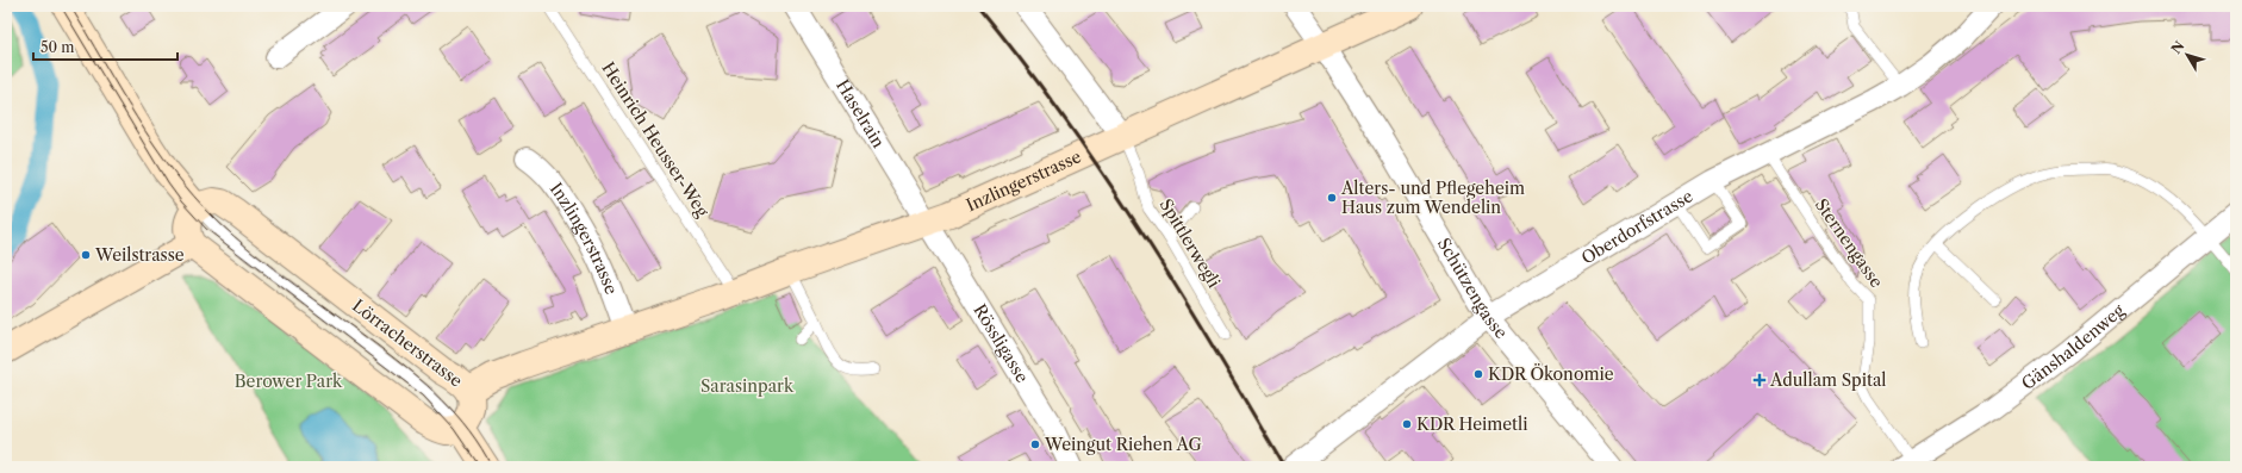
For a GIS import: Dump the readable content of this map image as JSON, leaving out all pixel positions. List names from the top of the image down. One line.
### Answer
{"streets":{"street":["Haselrain","Inzlingerstrasse","Oberdorfstrasse","Schützengasse","Lörracherstrasse","Rössligasse","Gänshaldenweg"],"lane":["Heinrich Heusser-Weg","Spittlerwegli","Sternengasse"]},"crossings":[["Haselrain","Inzlingerstrasse"],["Haselrain","Rössligasse"],["Heinrich Heusser-Weg","Inzlingerstrasse"],["Inzlingerstrasse","Spittlerwegli"],["Inzlingerstrasse","Schützengasse"],["Inzlingerstrasse","Lörracherstrasse"],["Inzlingerstrasse","Rössligasse"],["Oberdorfstrasse","Sternengasse"],["Oberdorfstrasse","Schützengasse"],["Sternengasse","Gänshaldenweg"]],"parks":["Berower Park","Sarasinpark"],"places":{"other":["Alters- und Pflegeheim Haus zum Wendelin","Weilstrasse","KDR Ökonomie","KDR Heimetli","Weingut Riehen AG"],"health":["Adullam Spital"]},"scale_bar":"50 m","north":"top left"}
